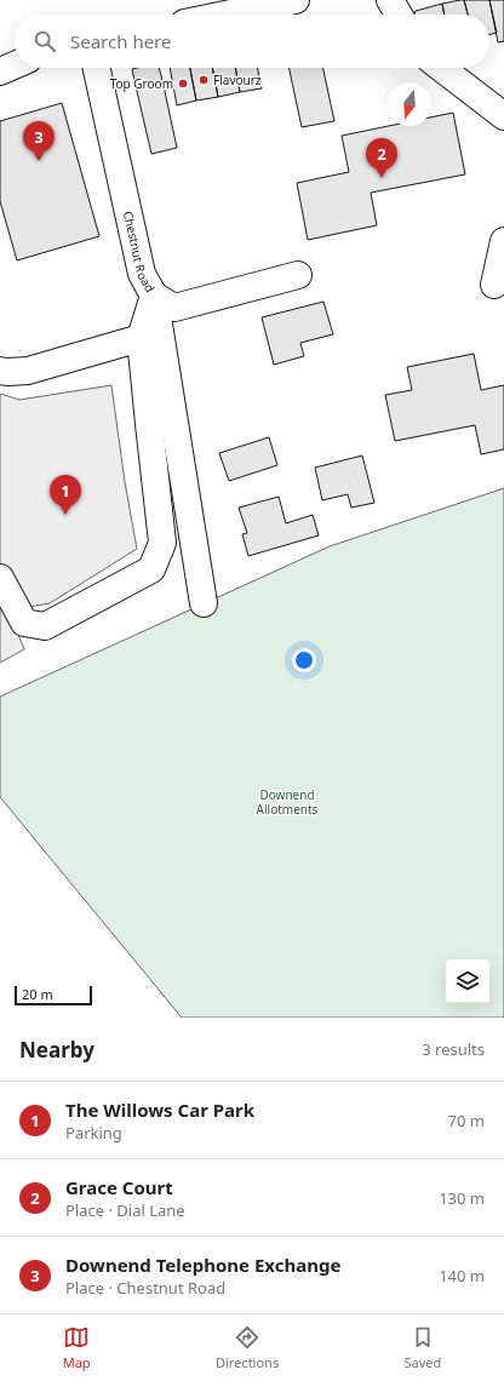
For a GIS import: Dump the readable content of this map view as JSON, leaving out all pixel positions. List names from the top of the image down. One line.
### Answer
{"streets":{"street":["Chestnut Road"]},"parks":["Downend Allotments"],"places":["Flavourz","Top Groom"],"scale_bar":"20 m","north":"bottom","page":{"search":"Search here","pins":["3","2","1"],"scale":"20 m","heading":["Nearby","3 results"],"list":[{"mark":"1","name":"The Willows Car Park","note":"Parking","value":"70 m"},{"mark":"2","name":"Grace Court","note":"Place · Dial Lane","value":"130 m"},{"mark":"3","name":"Downend Telephone Exchange","note":"Place · Chestnut Road","value":"140 m"}],"nav":["Map","Directions","Saved"]}}
